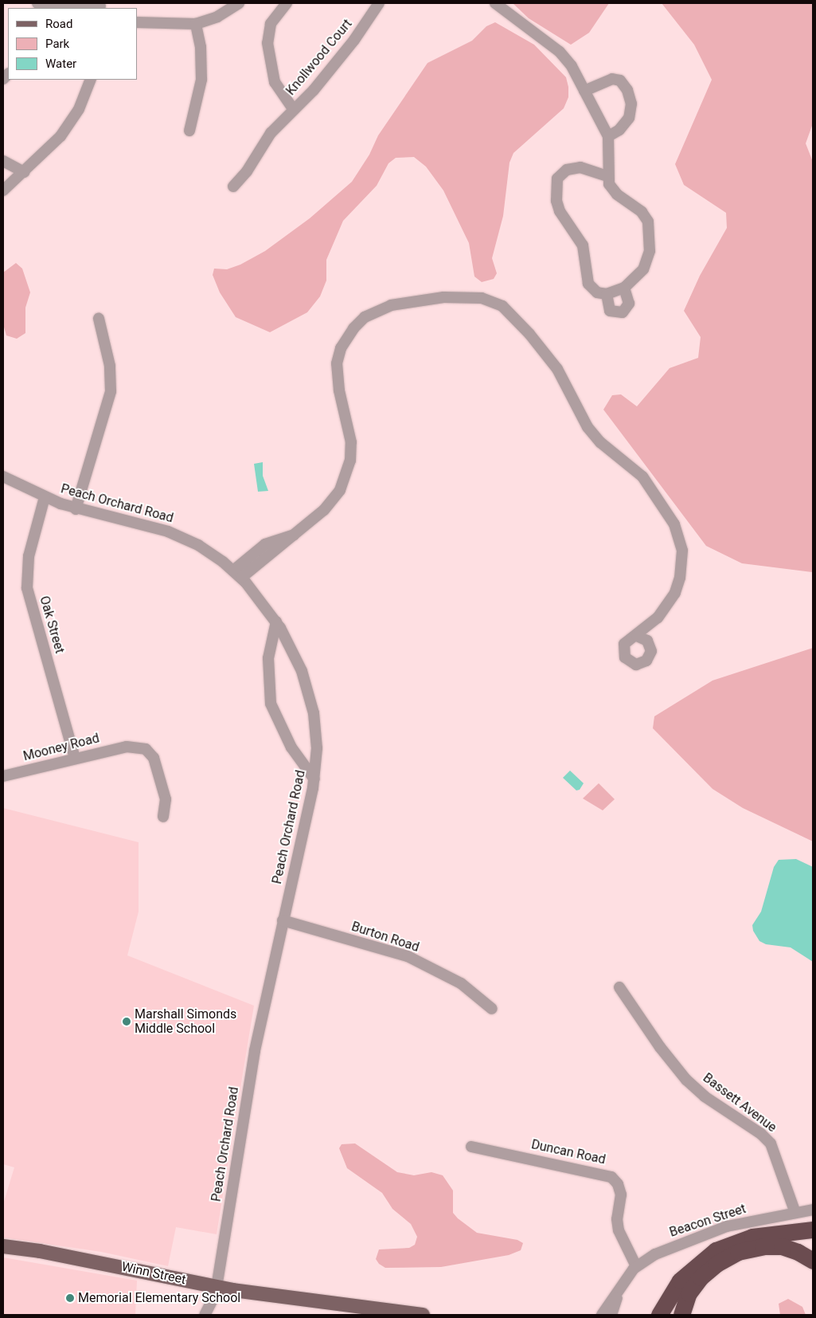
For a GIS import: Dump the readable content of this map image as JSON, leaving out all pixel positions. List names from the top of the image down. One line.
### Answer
{"streets":{"main road":["Winn Street"],"street":["Knollwood Court","Peach Orchard Road","Oak Street","Mooney Road","Burton Road","Bassett Avenue","Duncan Road","Beacon Street"]},"crossings":[["Peach Orchard Road","Oak Street"],["Peach Orchard Road","Burton Road"],["Peach Orchard Road","Winn Street"],["Oak Street","Mooney Road"],["Bassett Avenue","Beacon Street"],["Duncan Road","Beacon Street"]],"places":["Marshall Simonds Middle School","Memorial Elementary School"],"legend":["Road","Park","Water"]}
